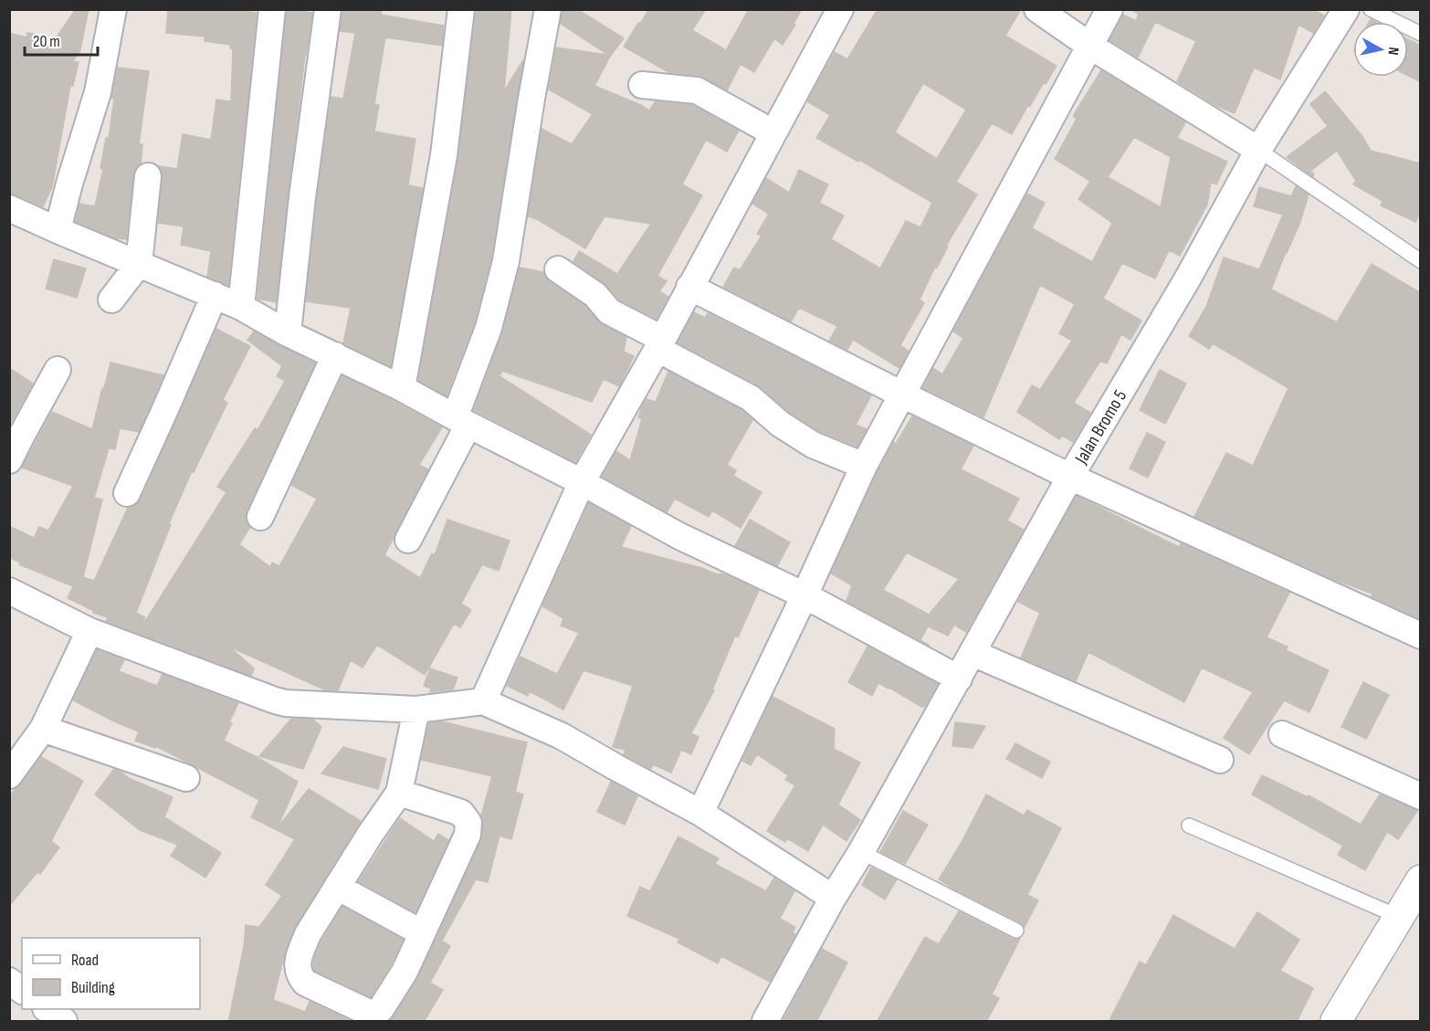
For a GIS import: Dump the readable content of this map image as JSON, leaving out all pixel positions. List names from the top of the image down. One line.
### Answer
{"streets":{"street":["Jalan Bromo 5"]},"legend":["Road","Building"],"scale_bar":"20 m","north":"right"}
